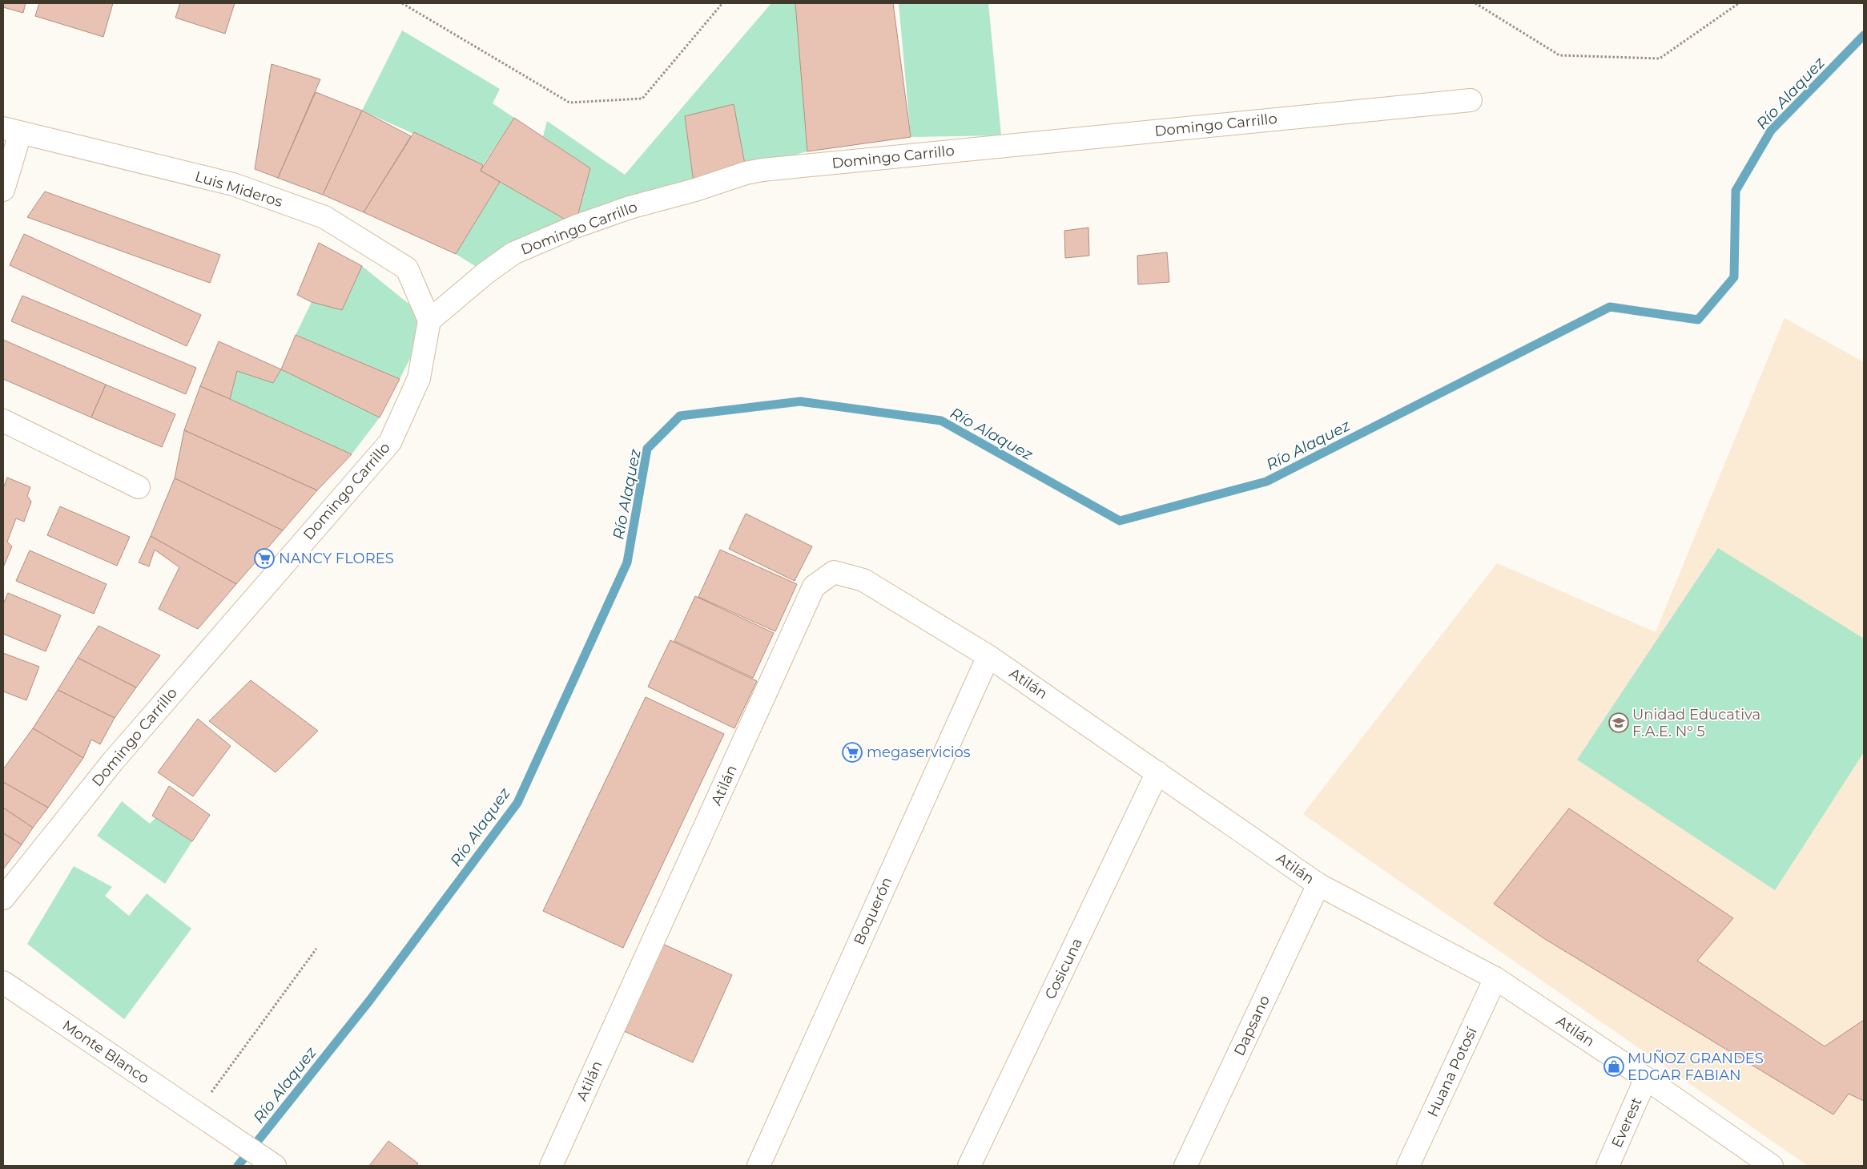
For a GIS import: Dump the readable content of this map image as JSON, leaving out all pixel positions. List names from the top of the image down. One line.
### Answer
{"streets":{"street":["Domingo Carrillo","Luis Mideros","Atilán","Boquerón","Cosicuna","Dapsano","Monte Blanco","Huana Potosí","Everest"]},"crossings":[["Domingo Carrillo","Luis Mideros"],["Atilán","Boquerón"],["Atilán","Cosicuna"],["Atilán","Dapsano"],["Atilán","Huana Potosí"],["Atilán","Everest"]],"water":["Río Alaquez"],"places":{"supermarket":["NANCY FLORES","megaservicios"],"school or university":["Unidad Educativa F.A.E. Nº 5"],"shop":["MUÑOZ GRANDES EDGAR FABIAN"]}}
